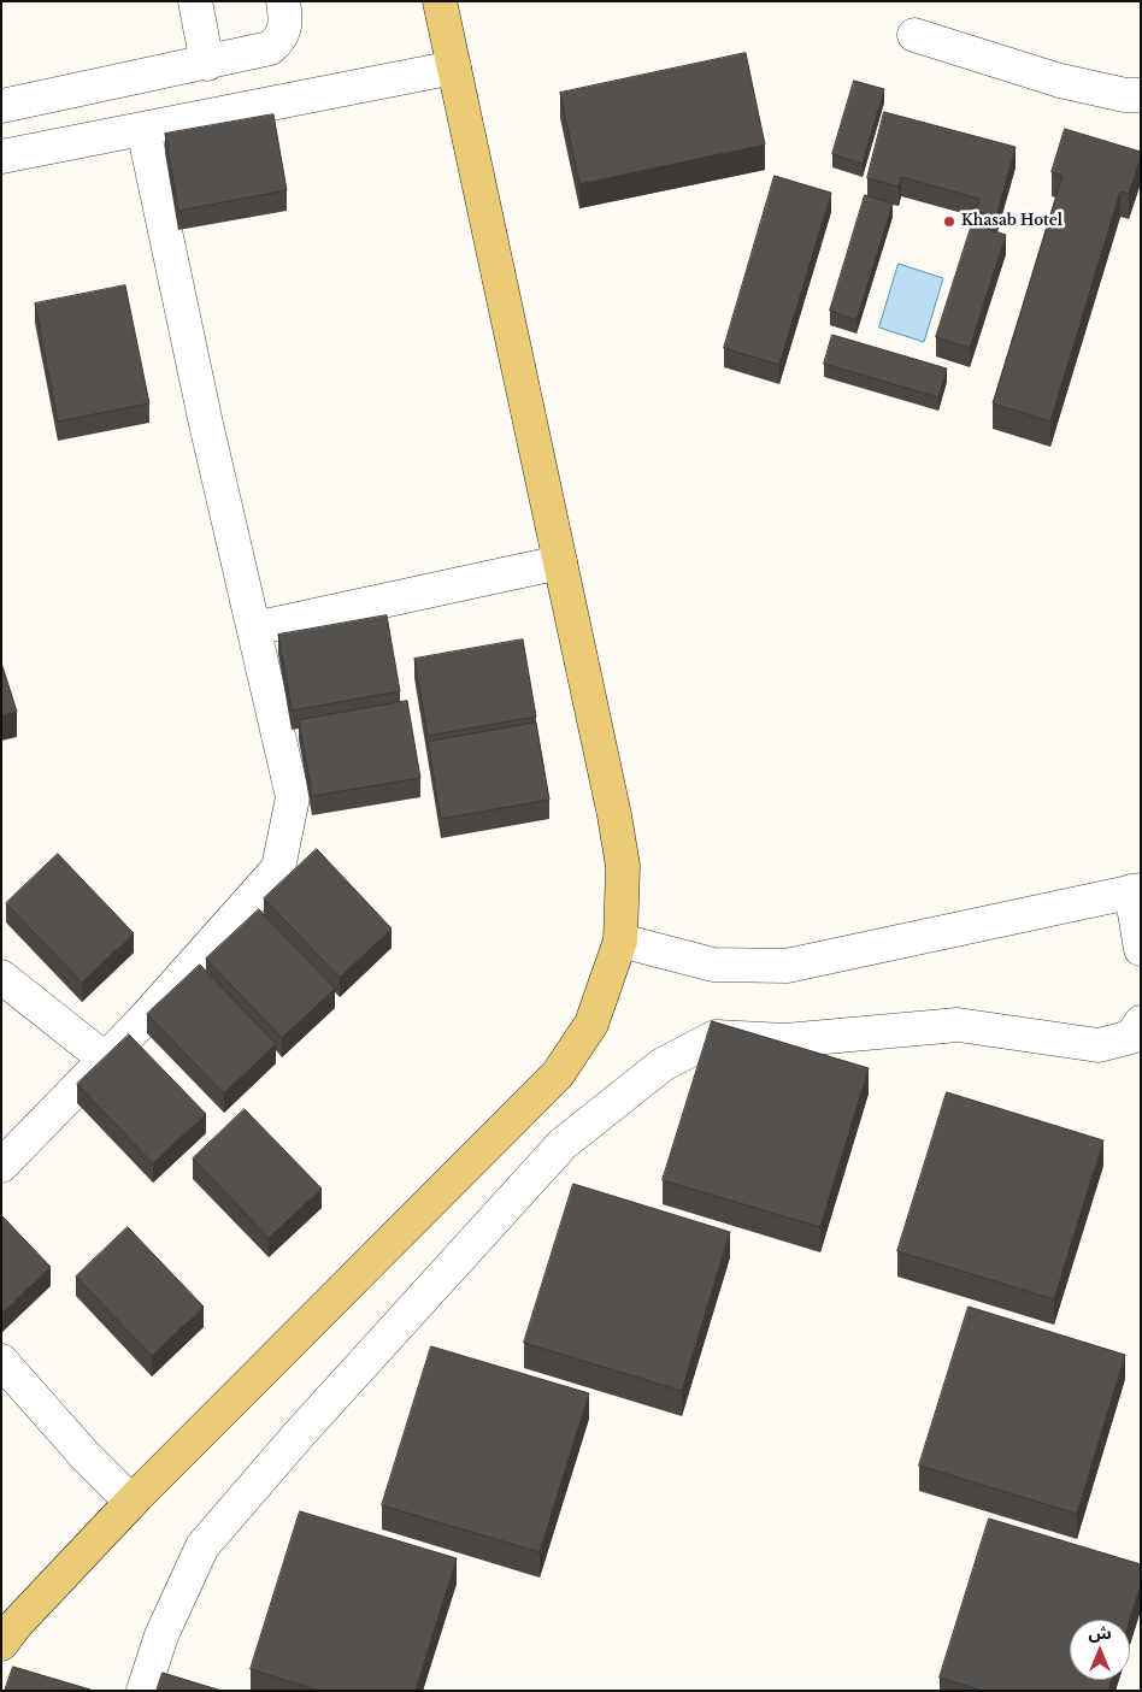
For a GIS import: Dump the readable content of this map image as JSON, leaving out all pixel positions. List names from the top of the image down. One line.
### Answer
{"places":["Khasab Hotel"],"north":"top"}
